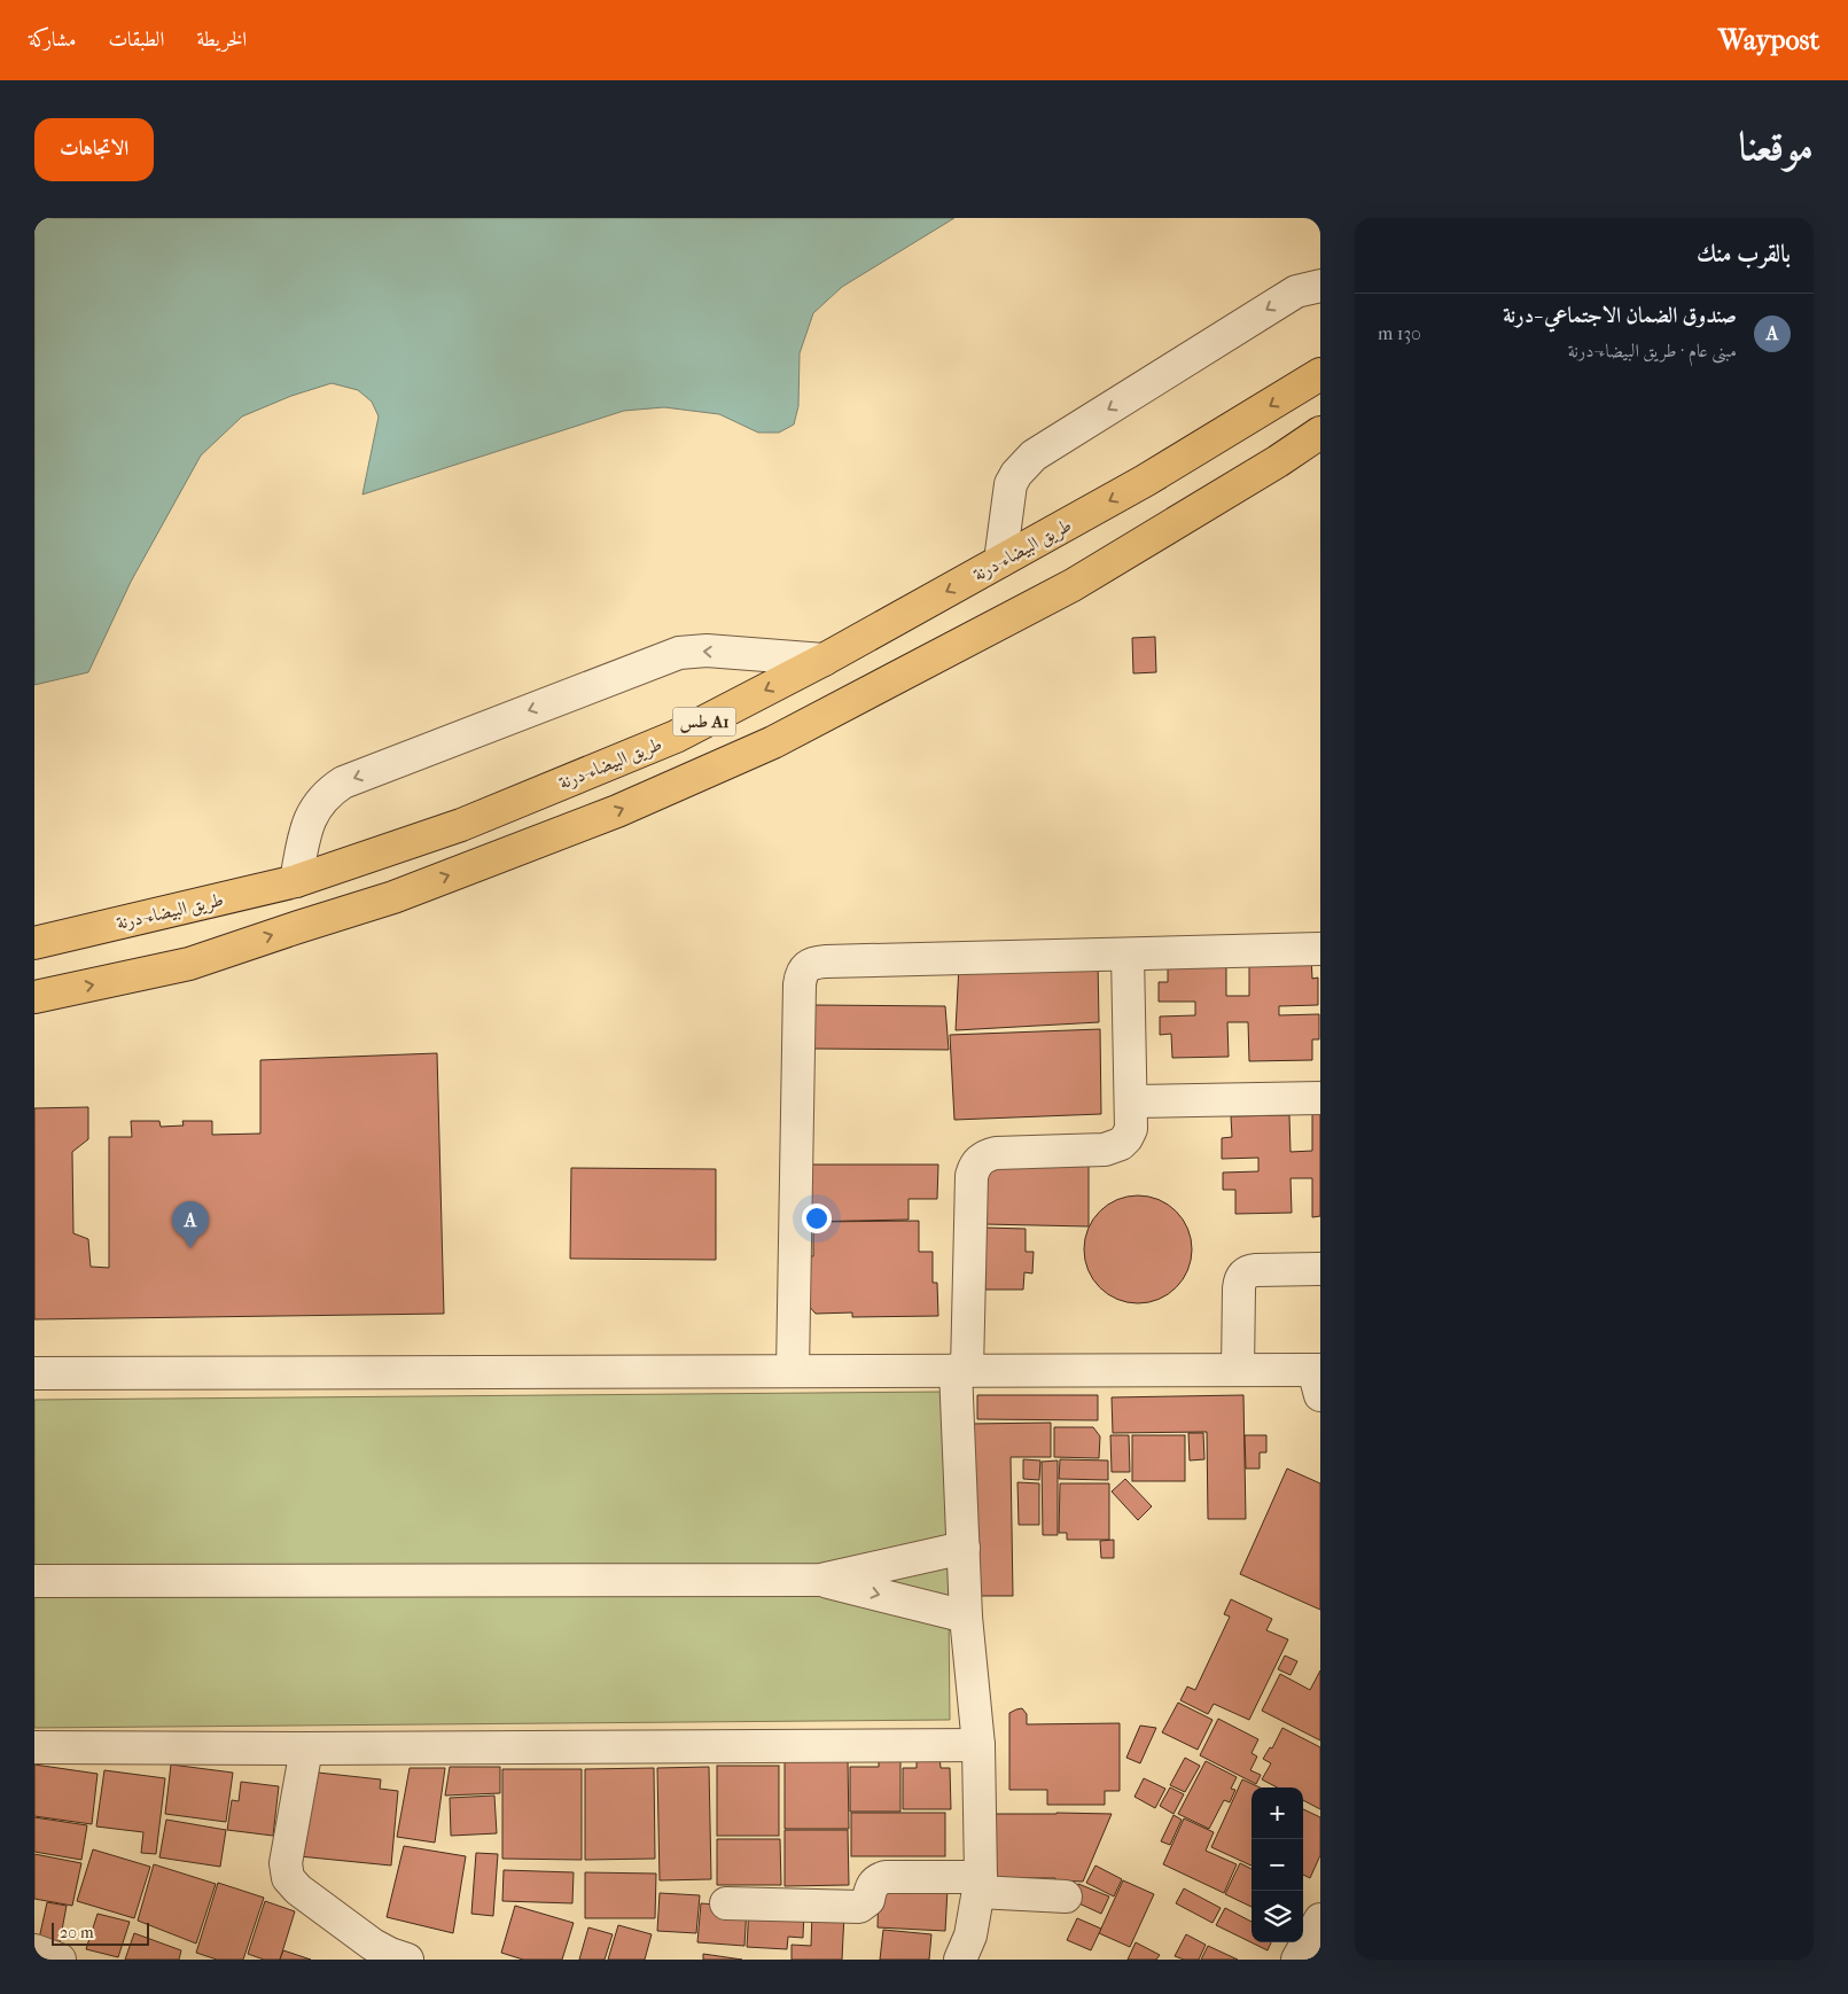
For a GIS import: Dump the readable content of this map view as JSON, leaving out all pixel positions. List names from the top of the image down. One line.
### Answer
{"streets":{"highway":["طريق البيضاء-درنة","طس A1"]},"scale_bar":"20 m","page":{"header":"Waypost","nav":["الخريطة","الطبقات","مشاركة"],"title":"موقعنا","buttons":"الاتجاهات","heading":"بالقرب منك","list":[{"mark":"A","name":"صندوق الضمان الاجتماعي -درنة","note":"مبنى عام · طريق البيضاء-درنة","value":"130 m"}],"pins":"A","map_buttons":["+","−"],"scale":"20 m"}}
